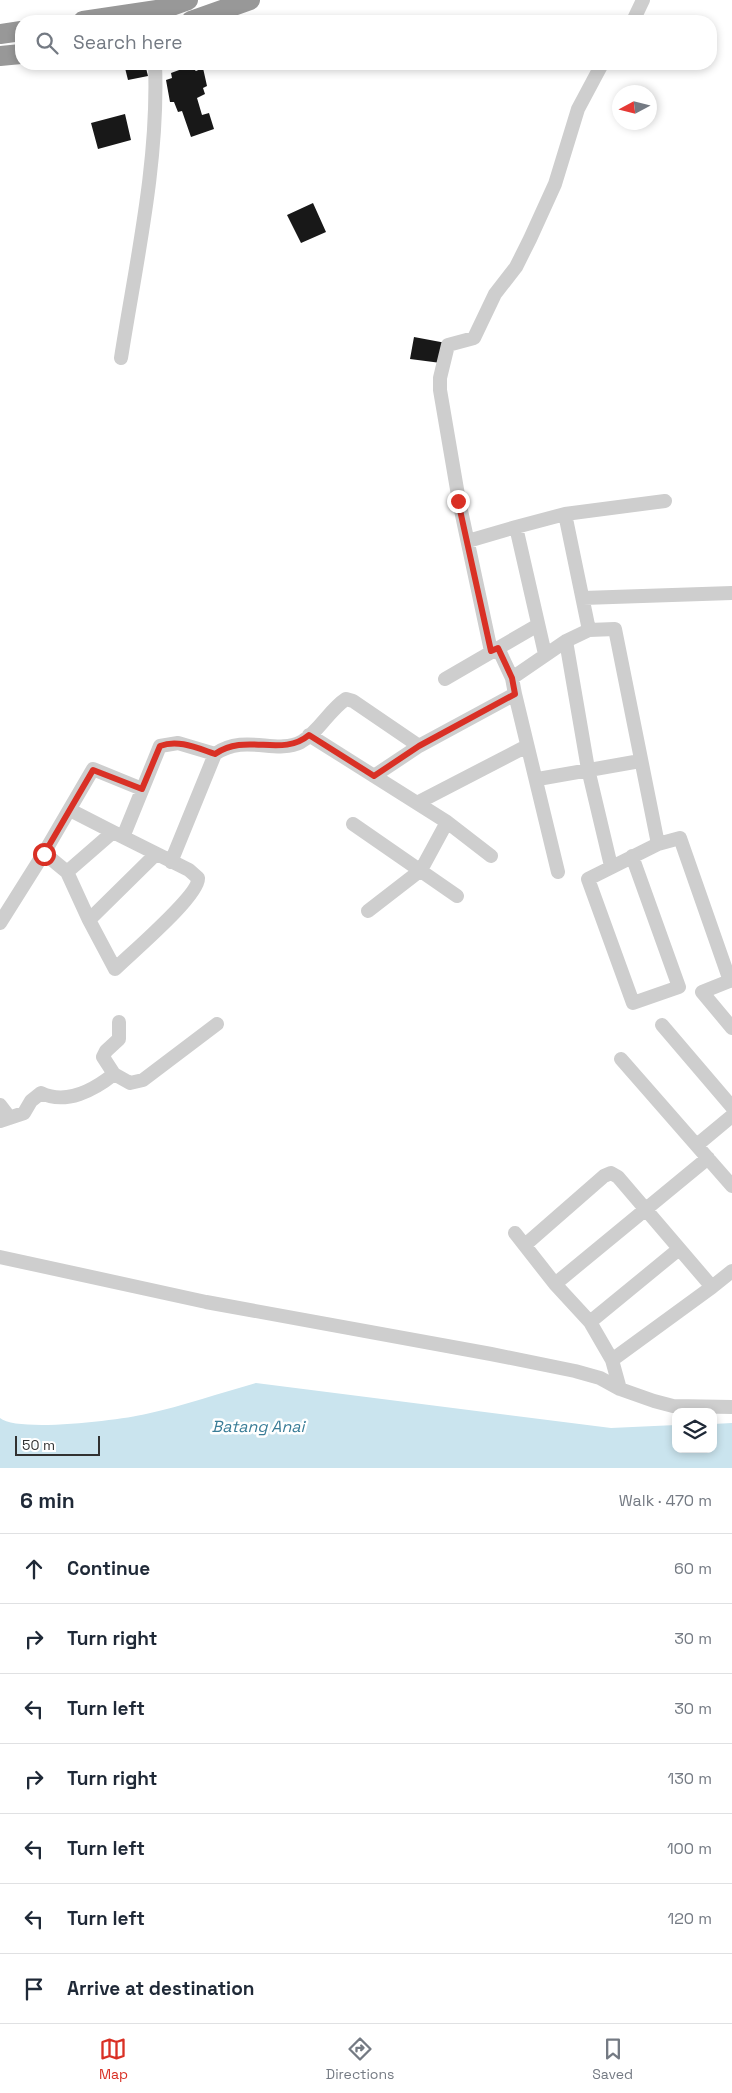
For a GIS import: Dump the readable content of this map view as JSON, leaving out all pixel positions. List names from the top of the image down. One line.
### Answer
{"water":["Batang Anai"],"scale_bar":"50 m","north":"left","page":{"search":"Search here","scale":"50 m","heading":["6 min","Walk · 470 m"],"list":[["Continue","60 m"],["Turn right","30 m"],["Turn left","30 m"],["Turn right","130 m"],["Turn left","100 m"],["Turn left","120 m"],"Arrive at destination"],"nav":["Map","Directions","Saved"]}}
